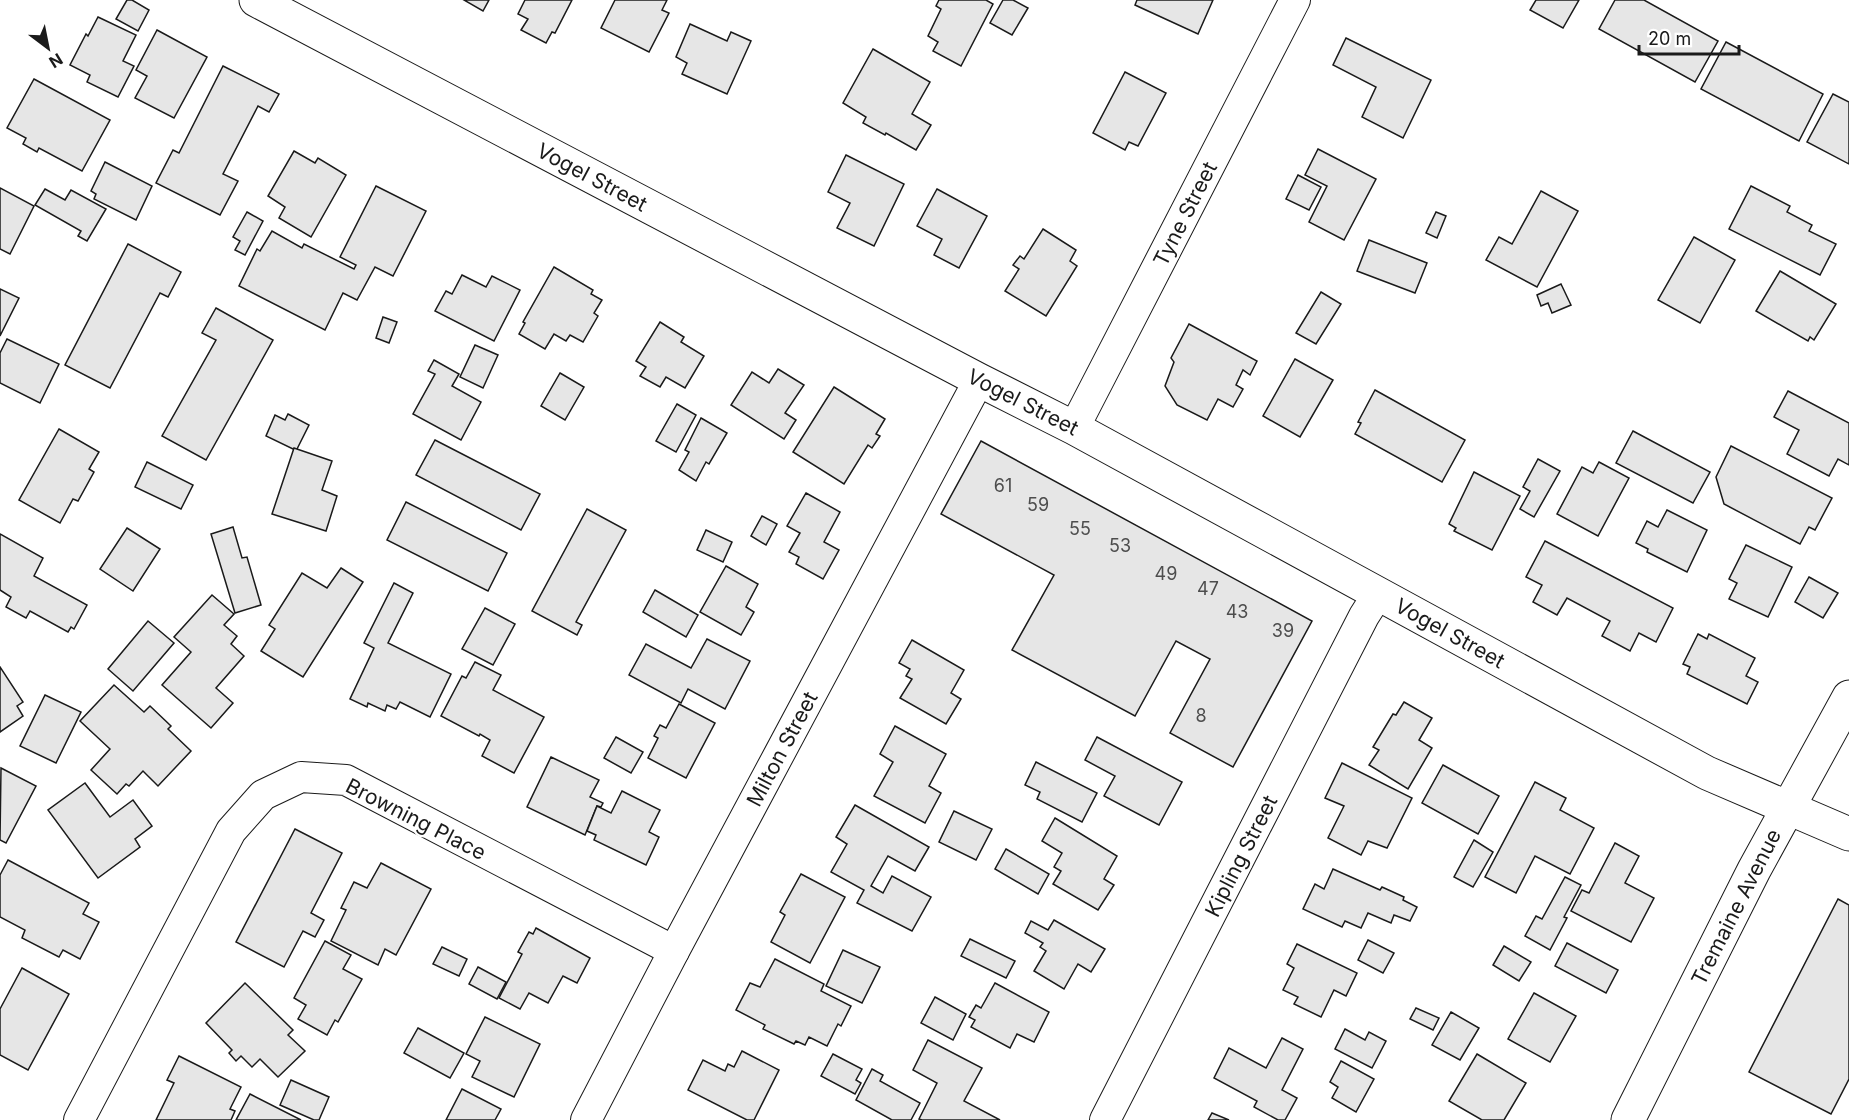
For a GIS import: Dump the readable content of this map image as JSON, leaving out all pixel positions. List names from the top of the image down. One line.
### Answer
{"streets":{"main road":["Vogel Street","Tremaine Avenue"],"street":["Tyne Street","Milton Street","Browning Place","Kipling Street"]},"crossings":[["Vogel Street","Tyne Street"],["Vogel Street","Milton Street"],["Vogel Street","Kipling Street"],["Vogel Street","Tremaine Avenue"],["Milton Street","Browning Place"]],"house_numbers":["61","59","55","53","49","47","43","39","8"],"scale_bar":"20 m","north":"bottom right"}
